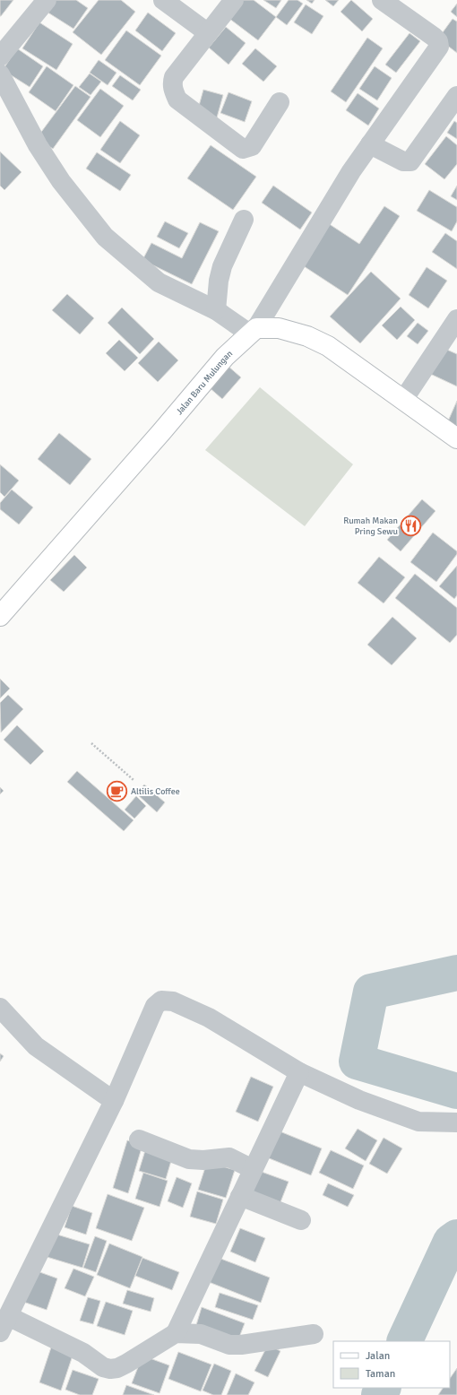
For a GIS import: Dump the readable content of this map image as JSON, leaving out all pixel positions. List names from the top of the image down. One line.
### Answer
{"streets":{"main road":["Jalan Baru Mulungan"]},"places":{"restaurant":["Rumah Makan Pring Sewu"],"cafe":["Altilis Coffee"]},"legend":["Jalan","Taman"]}
